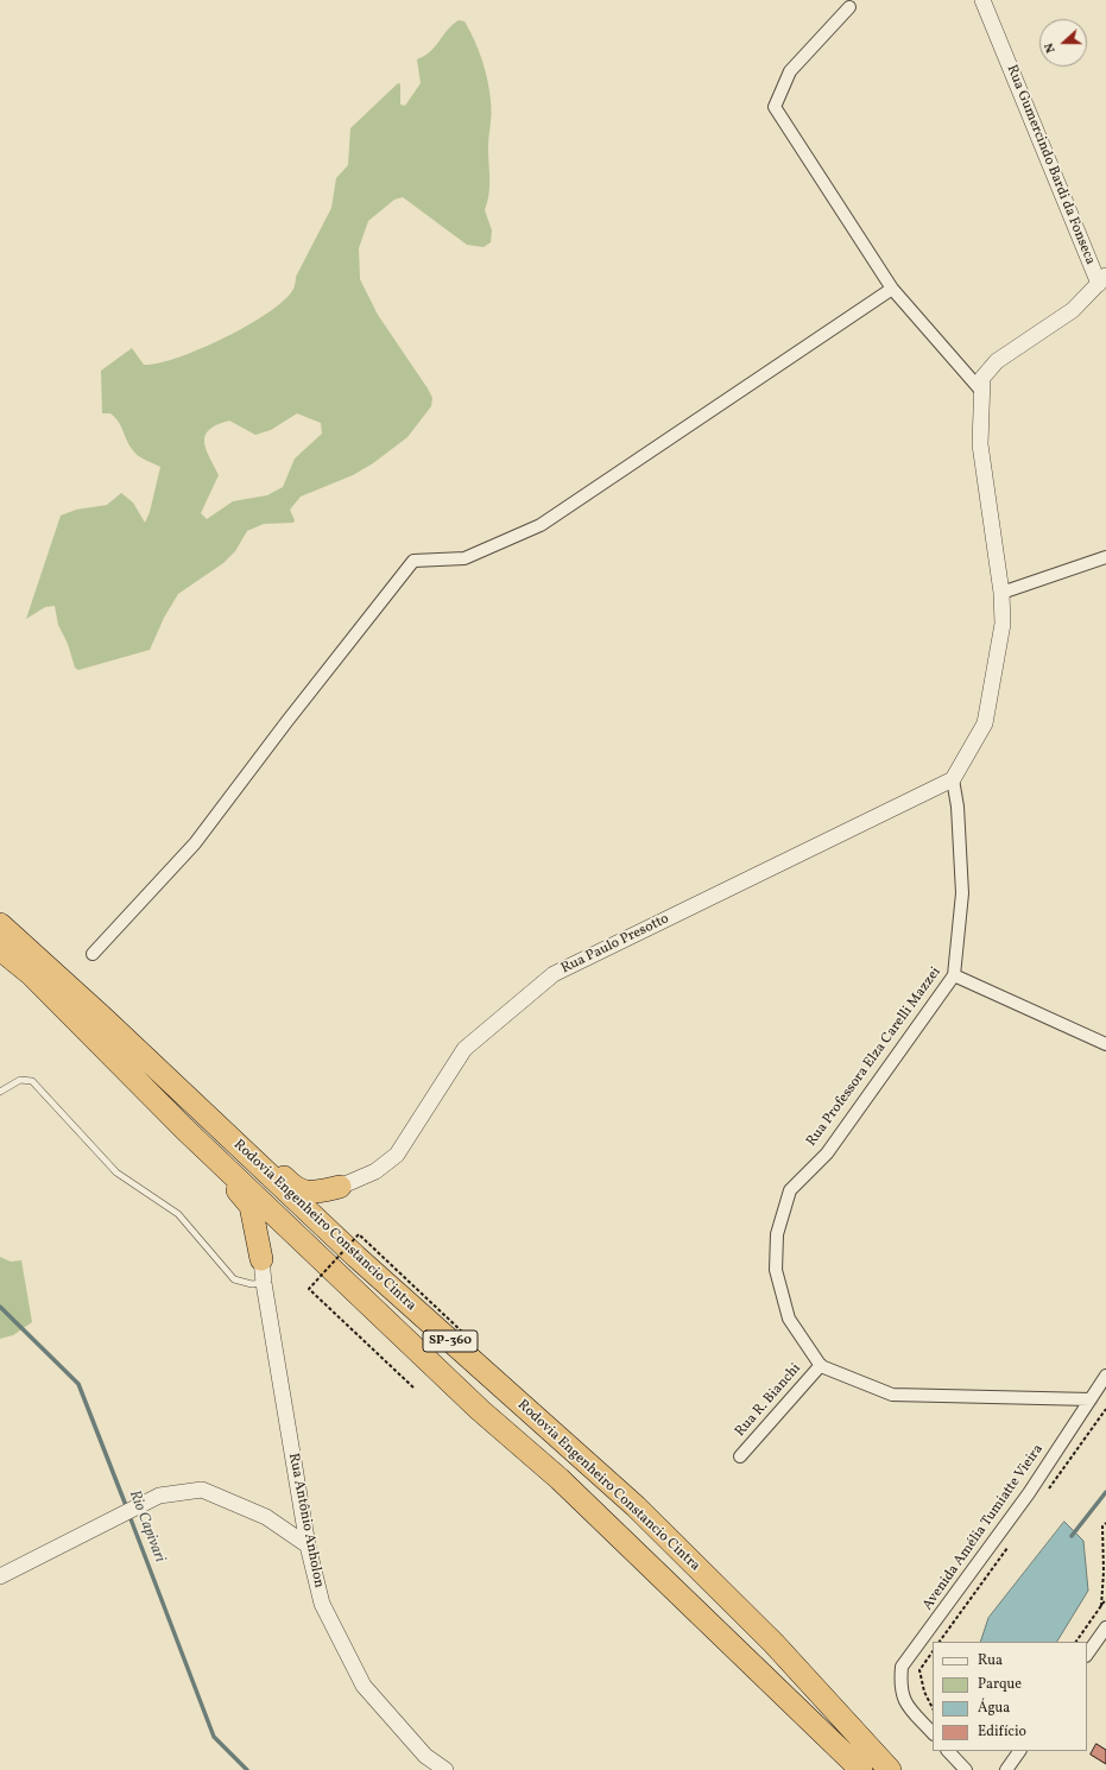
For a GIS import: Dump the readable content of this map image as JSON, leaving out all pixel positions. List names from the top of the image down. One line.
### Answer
{"streets":{"highway":["Rodovia Engenheiro Constancio Cintra","SP-360"],"street":["Rua Gumercindo Bardi da Fonseca","Rua Paulo Presotto","Rua Professora Elza Carelli Mazzei","Rua R. Bianchi","Rua Antônio Anholon","Avenida Amélia Tumiatte Vieira"]},"crossings":[["Rua Gumercindo Bardi da Fonseca","Rua Paulo Presotto"],["Rua Gumercindo Bardi da Fonseca","Rua Professora Elza Carelli Mazzei"],["Rua Paulo Presotto","Rua Professora Elza Carelli Mazzei"],["Rua Professora Elza Carelli Mazzei","Rua R. Bianchi"]],"water":["Rio Capivari"],"legend":["Rua","Parque","Água","Edifício"],"north":"left"}
